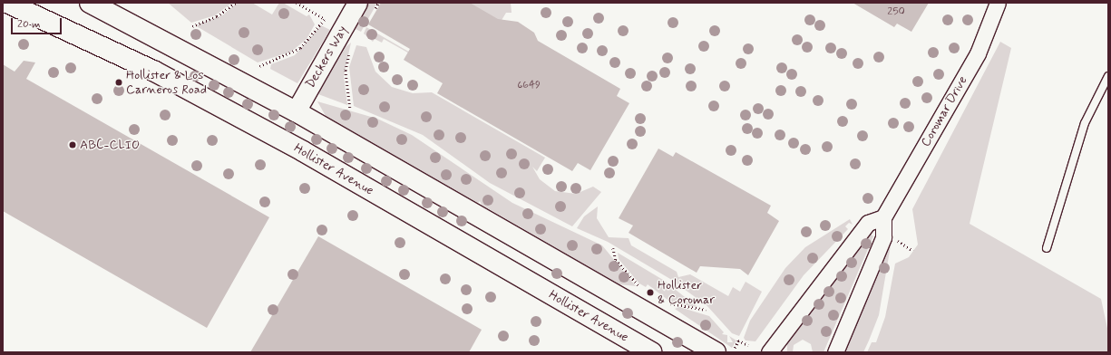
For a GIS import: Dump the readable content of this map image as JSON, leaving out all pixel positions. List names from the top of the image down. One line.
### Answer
{"streets":{"main road":["Hollister Avenue"],"street":["Deckers Way","Coromar Drive"]},"places":["Hollister & Los Carneros Road","ABC-CLIO","Hollister & Coromar"],"house_numbers":["250","6649"],"scale_bar":"20 m"}
